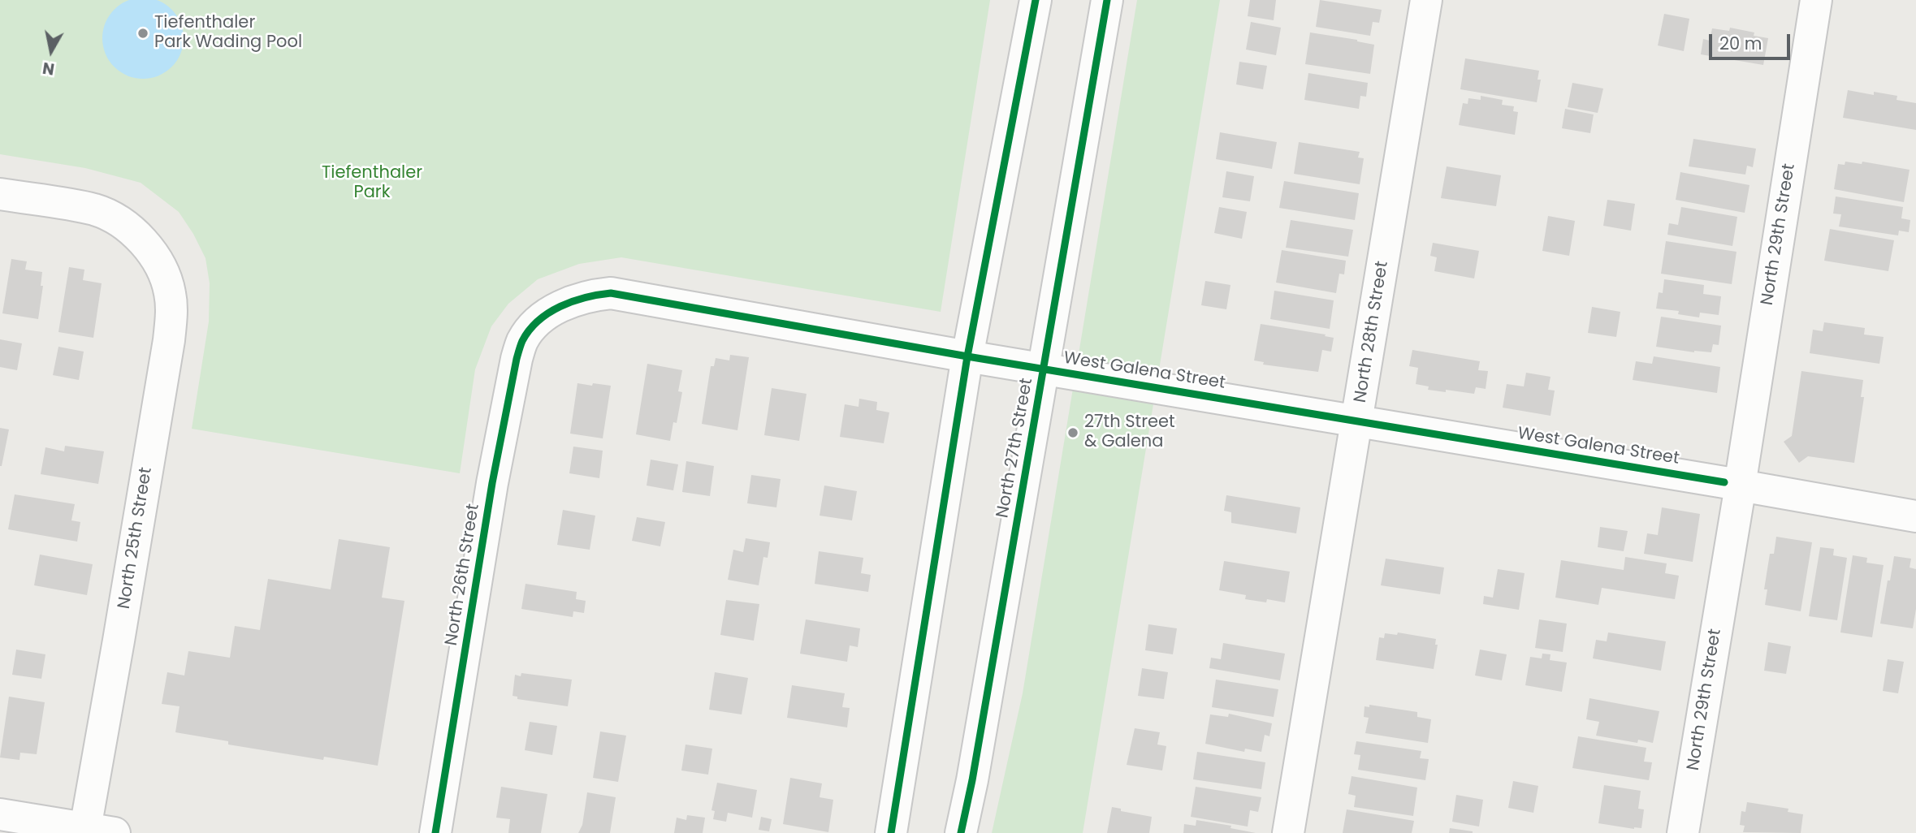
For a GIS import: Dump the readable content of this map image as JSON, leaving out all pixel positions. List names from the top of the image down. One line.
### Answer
{"streets":{"street":["North 29th Street","North 28th Street","West Galena Street","North 27th Street","North 25th Street","North 26th Street"]},"crossings":[["North 29th Street","West Galena Street"],["North 28th Street","West Galena Street"],["West Galena Street","North 27th Street"],["West Galena Street","North 26th Street"]],"parks":["Tiefenthaler Park"],"places":["Tiefenthaler Park Wading Pool","27th Street & Galena"],"scale_bar":"20 m","north":"bottom"}
